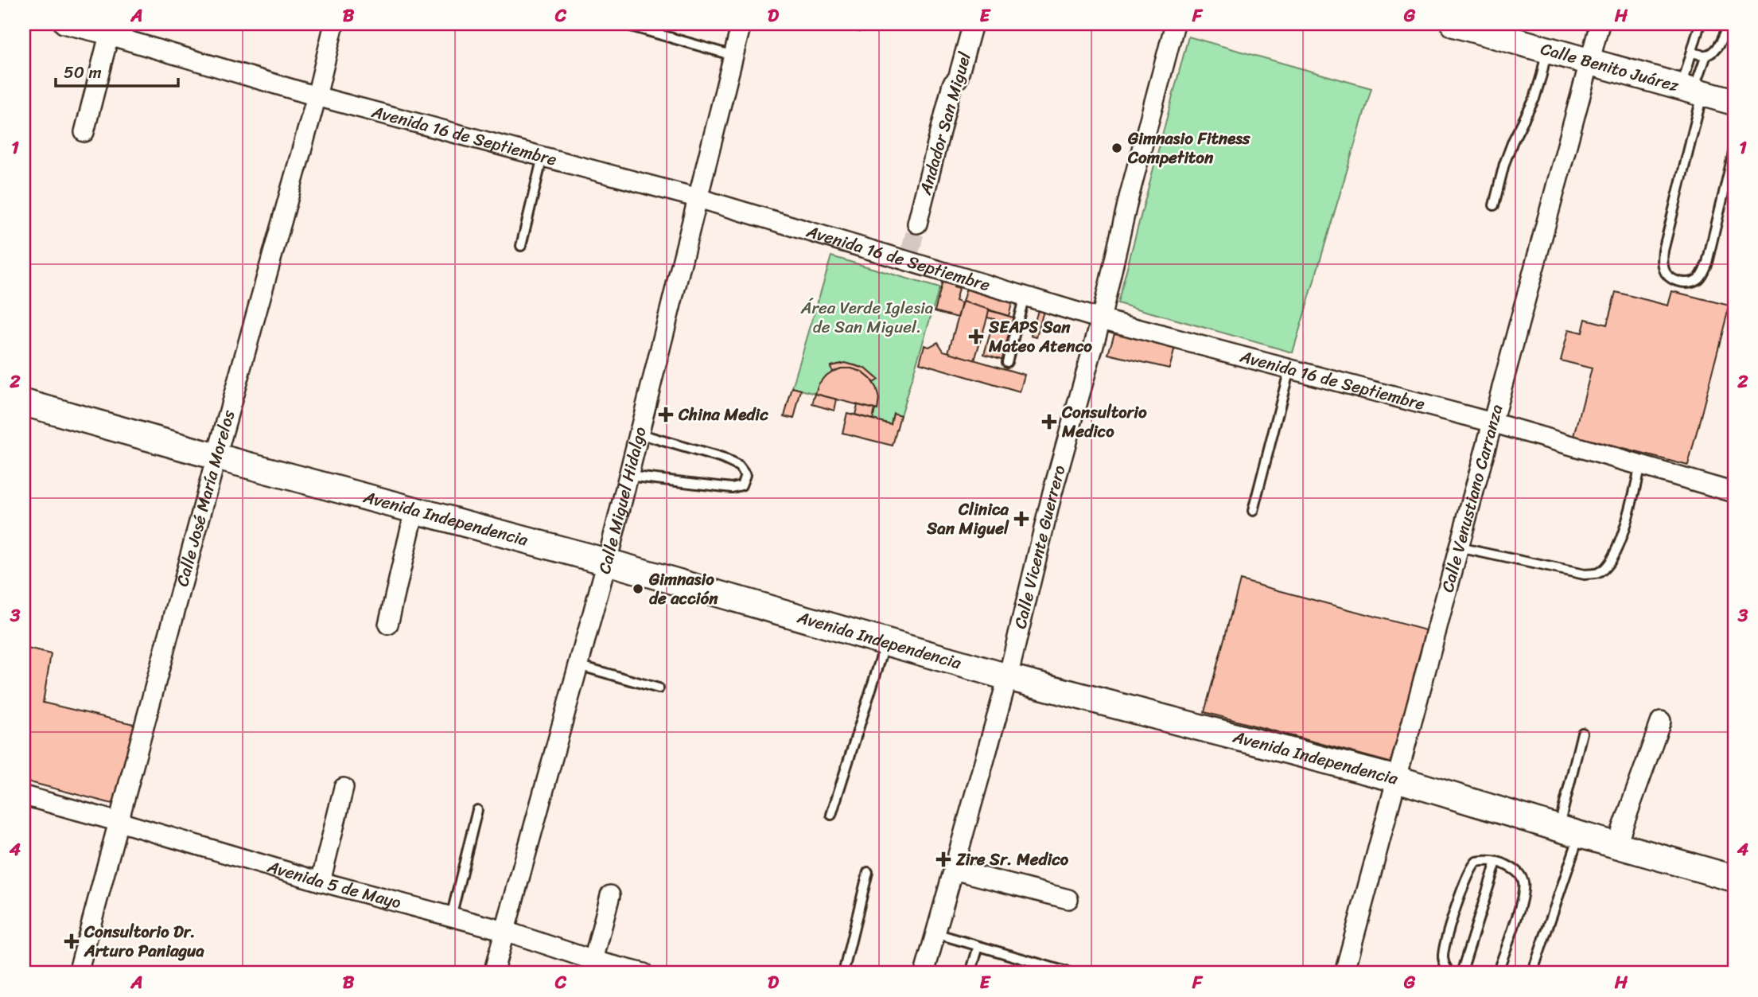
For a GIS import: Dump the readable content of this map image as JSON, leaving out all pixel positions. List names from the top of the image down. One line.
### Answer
{"streets":{"main road":["Calle Benito Juárez","Avenida Independencia"],"street":["Andador San Miguel","Avenida 16 de Septiembre","Calle José María Morelos","Calle Venustiano Carranza","Calle Miguel Hidalgo","Calle Vicente Guerrero","Avenida 5 de Mayo"]},"crossings":[["Calle Benito Juárez","Calle Venustiano Carranza"],["Avenida 16 de Septiembre","Calle José María Morelos"],["Avenida 16 de Septiembre","Calle Venustiano Carranza"],["Avenida 16 de Septiembre","Calle Miguel Hidalgo"],["Avenida 16 de Septiembre","Calle Vicente Guerrero"],["Calle José María Morelos","Avenida Independencia"],["Calle José María Morelos","Avenida 5 de Mayo"],["Calle Venustiano Carranza","Avenida Independencia"],["Calle Miguel Hidalgo","Avenida Independencia"],["Calle Miguel Hidalgo","Avenida 5 de Mayo"],["Avenida Independencia","Calle Vicente Guerrero"]],"parks":["Área Verde Iglesia de San Miguel."],"places":{"other":["Gimnasio Fitness Competiton","Gimnasio de acción"],"health":["SEAPS San Mateo Atenco","China Medic","Consultorio Medico","Clinica San Miguel","Zire Sr. Medico","Consultorio Dr. Arturo Paniagua"]},"scale_bar":"50 m","grid":{"columns":["A","B","C","D","E","F","G","H"],"rows":["1","2","3","4"]}}
